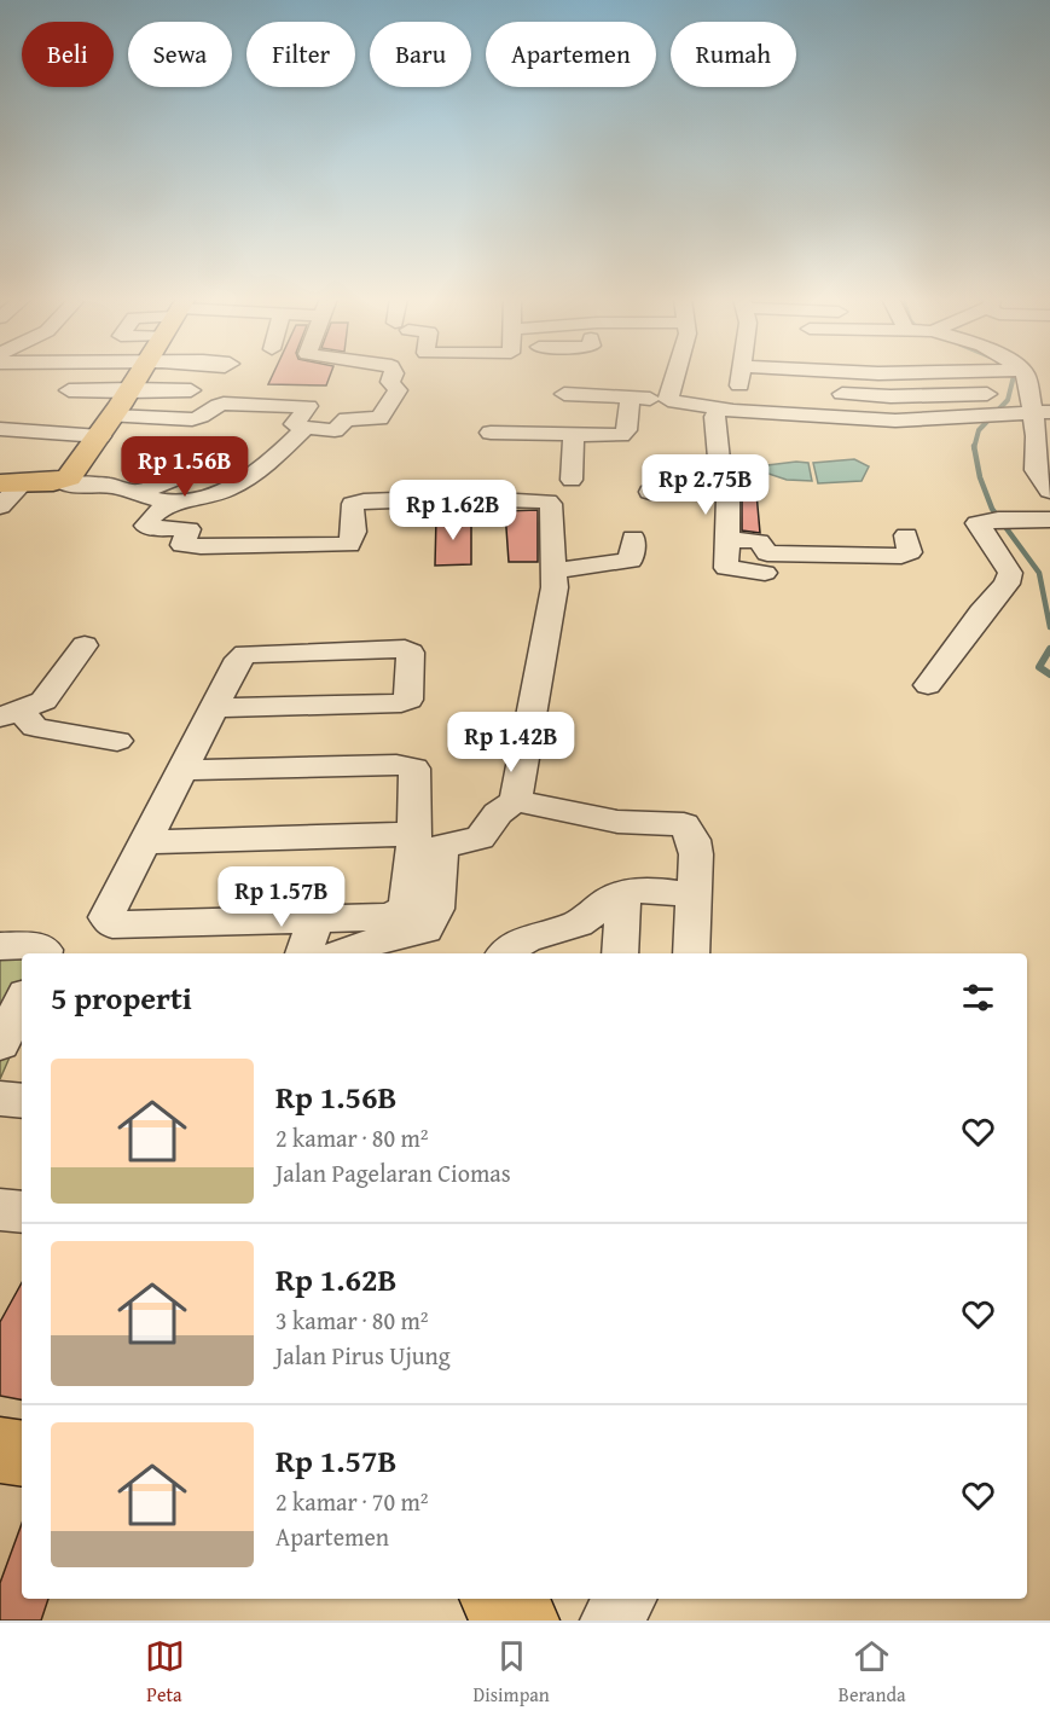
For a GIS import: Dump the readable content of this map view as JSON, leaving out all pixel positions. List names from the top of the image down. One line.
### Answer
{"page":{"chip":["Beli","Sewa","Filter","Baru","Apartemen","Rumah"],"price":["Rp 1.56B","Rp 2.75B","Rp 1.62B","Rp 1.42B","Rp 1.57B"],"heading":"5 properti","list":[{"name":"Rp 1.56B","note":"2 kamar · 80 m² · Jalan Pagelaran Ciomas"},{"name":"Rp 1.62B","note":"3 kamar · 80 m² · Jalan Pirus Ujung"},{"name":"Rp 1.57B","note":"2 kamar · 70 m² · Apartemen"}],"tabs":["Peta","Disimpan","Beranda"]}}
